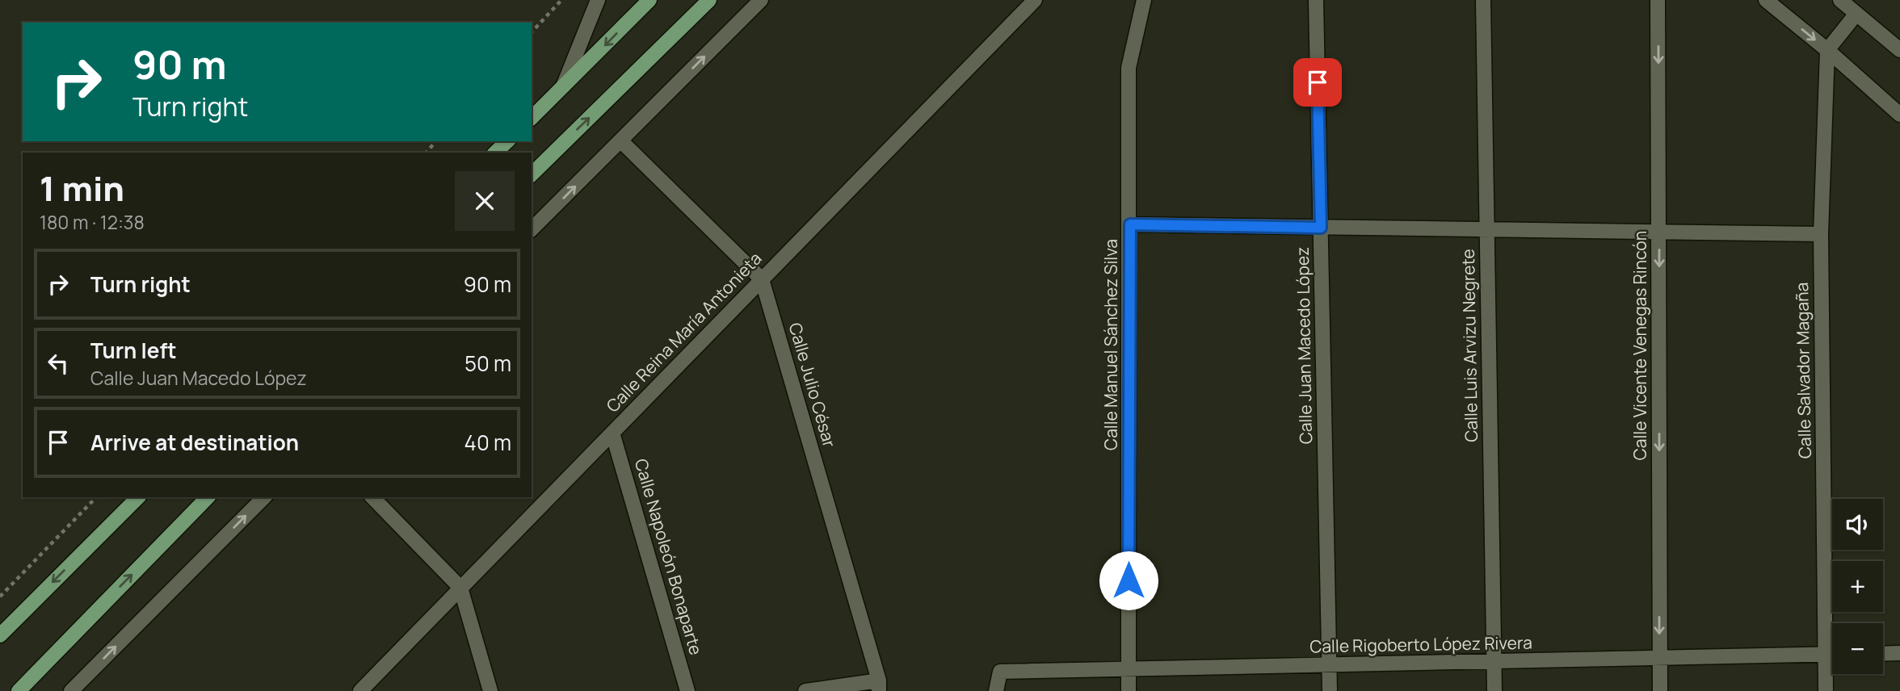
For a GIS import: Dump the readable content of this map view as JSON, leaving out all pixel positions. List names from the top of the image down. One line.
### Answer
{"streets":{"street":["Calle Reina María Antonieta","Calle Manuel Sánchez Silva","Calle Juan Macedo López","Calle Luis Arvizu Negrete","Calle Vicente Venegas Rincón","Calle Salvador Magaña","Calle Julio César","Calle Napoleón Bonaparte","Calle Rigoberto López Rivera"]},"crossings":[["Calle Reina María Antonieta","Calle Julio César"],["Calle Reina María Antonieta","Calle Napoleón Bonaparte"],["Calle Manuel Sánchez Silva","Calle Rigoberto López Rivera"],["Calle Juan Macedo López","Calle Rigoberto López Rivera"],["Calle Luis Arvizu Negrete","Calle Rigoberto López Rivera"],["Calle Vicente Venegas Rincón","Calle Rigoberto López Rivera"],["Calle Salvador Magaña","Calle Rigoberto López Rivera"]],"one_way":["Calle Vicente Venegas Rincón"],"page":{"turn":["90 m","Turn right"],"heading":["1 min","180 m · 12:38"],"list":[{"name":"Turn right","value":"90 m"},{"name":"Turn left","note":"Calle Juan Macedo López","value":"50 m"},{"name":"Arrive at destination","value":"40 m"}],"map_buttons":["+","−"]}}
